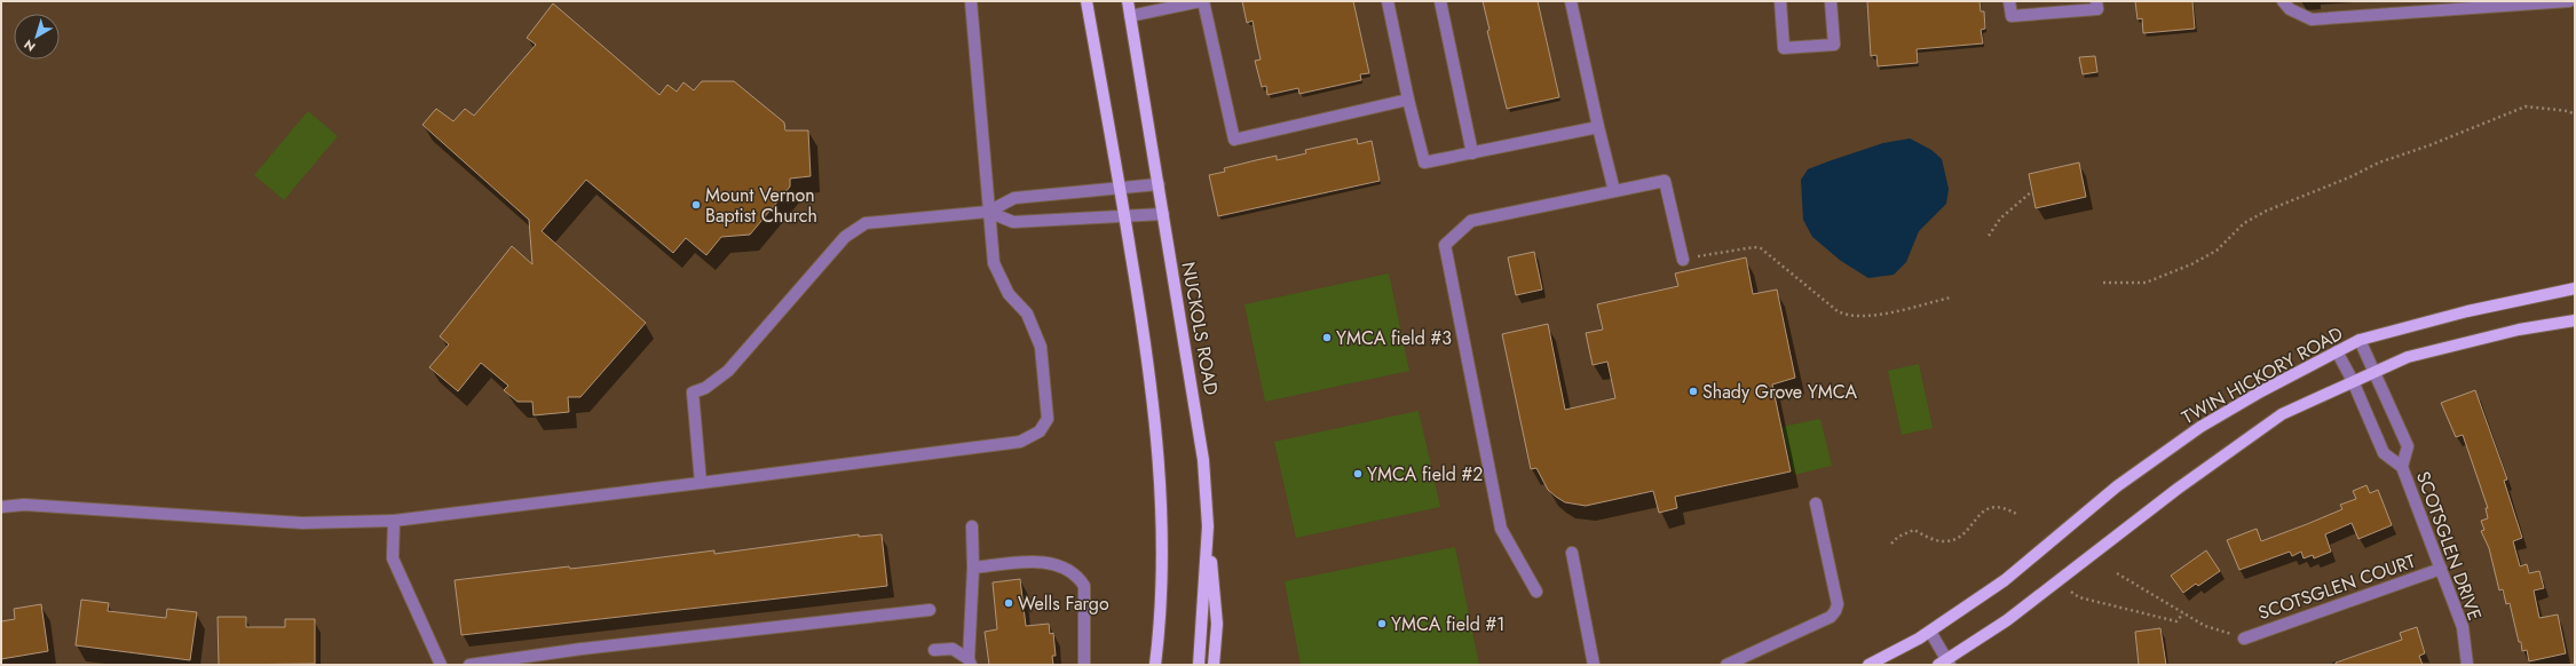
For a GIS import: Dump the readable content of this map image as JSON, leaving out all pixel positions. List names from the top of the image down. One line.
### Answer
{"streets":{"main road":["NUCKOLS ROAD","TWIN HICKORY ROAD"],"street":["SCOTSGLEN DRIVE","SCOTSGLEN COURT"]},"crossings":[["TWIN HICKORY ROAD","SCOTSGLEN DRIVE"],["SCOTSGLEN DRIVE","SCOTSGLEN COURT"]],"places":["Mount Vernon Baptist Church","YMCA field #3","Shady Grove YMCA","YMCA field #2","Wells Fargo","YMCA field #1"],"north":"bottom left"}
